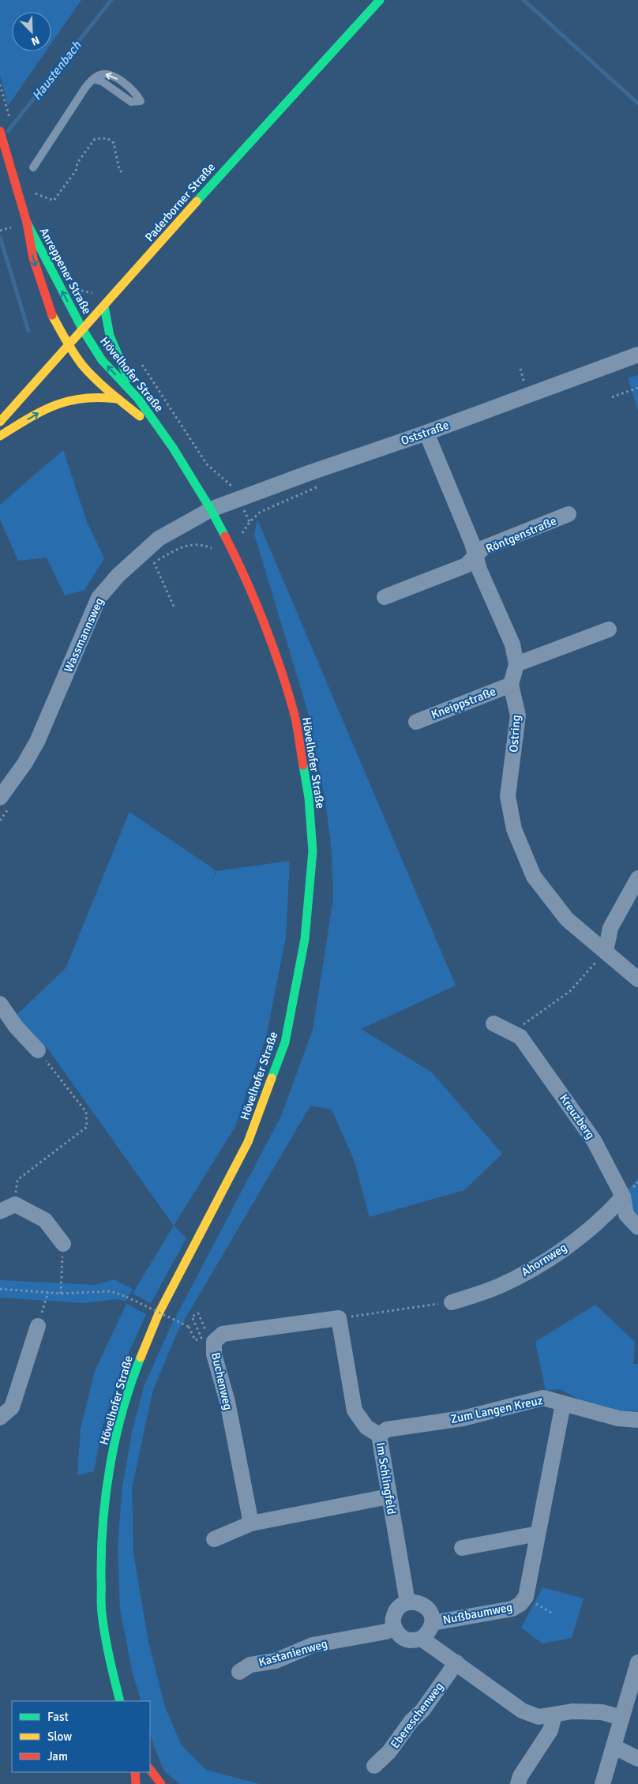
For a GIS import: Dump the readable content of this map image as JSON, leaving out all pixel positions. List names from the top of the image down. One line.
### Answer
{"streets":{"main road":["Paderborner Straße","Anreppener Straße","Hövelhofer Straße"],"street":["Oststraße","Röntgenstraße","Wassmannsweg","Kneippstraße","Ostring","Kreuzberg","Ahornweg","Buchenweg","Zum Langen Kreuz","Im Schlingfeld","Nußbaumweg","Kastanienweg","Ebereschenweg"]},"crossings":[["Paderborner Straße","Anreppener Straße"],["Paderborner Straße","Hövelhofer Straße"],["Anreppener Straße","Hövelhofer Straße"],["Hövelhofer Straße","Oststraße"],["Hövelhofer Straße","Wassmannsweg"],["Oststraße","Wassmannsweg"],["Oststraße","Ostring"],["Röntgenstraße","Ostring"],["Kneippstraße","Ostring"],["Kreuzberg","Ahornweg"],["Buchenweg","Im Schlingfeld"],["Zum Langen Kreuz","Im Schlingfeld"],["Zum Langen Kreuz","Nußbaumweg"],["Im Schlingfeld","Nußbaumweg"],["Im Schlingfeld","Kastanienweg"],["Nußbaumweg","Kastanienweg"]],"water":["Haustenbach"],"legend":["Fast","Slow","Jam"],"north":"bottom right"}
